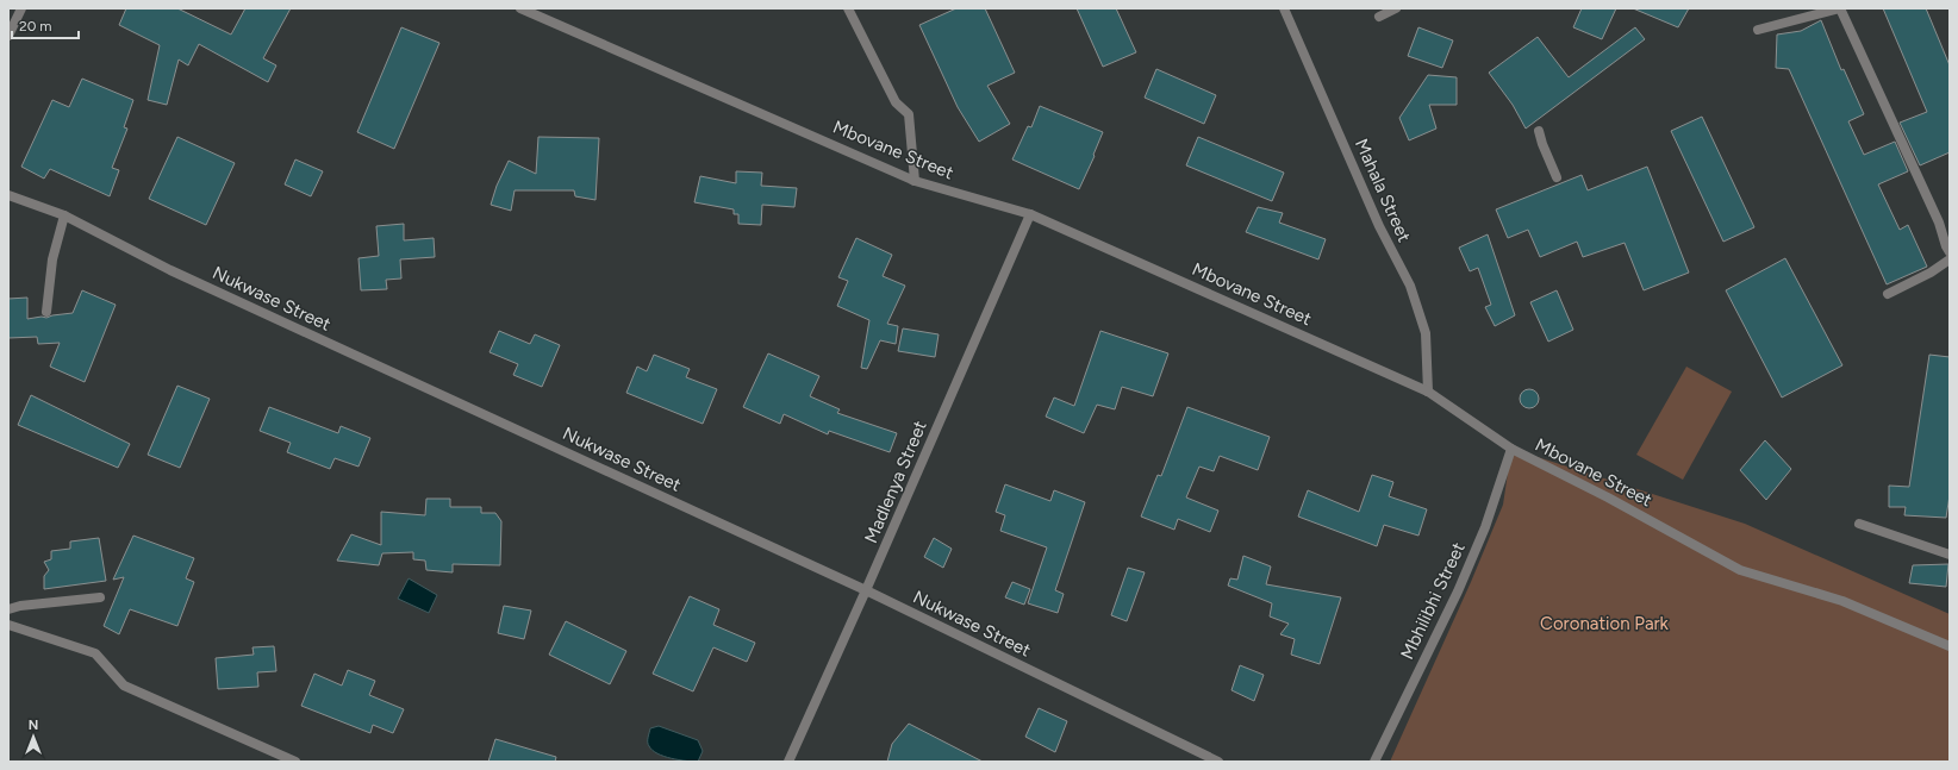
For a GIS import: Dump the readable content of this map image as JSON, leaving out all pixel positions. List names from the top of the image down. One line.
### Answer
{"streets":{"street":["Mbovane Street","Mahala Street","Nukwase Street","Madlenya Street","Mbhilibhi Street"]},"crossings":[["Mbovane Street","Mahala Street"],["Mbovane Street","Madlenya Street"],["Mbovane Street","Mbhilibhi Street"],["Nukwase Street","Madlenya Street"]],"parks":["Coronation Park"],"scale_bar":"20 m","north":"top"}
